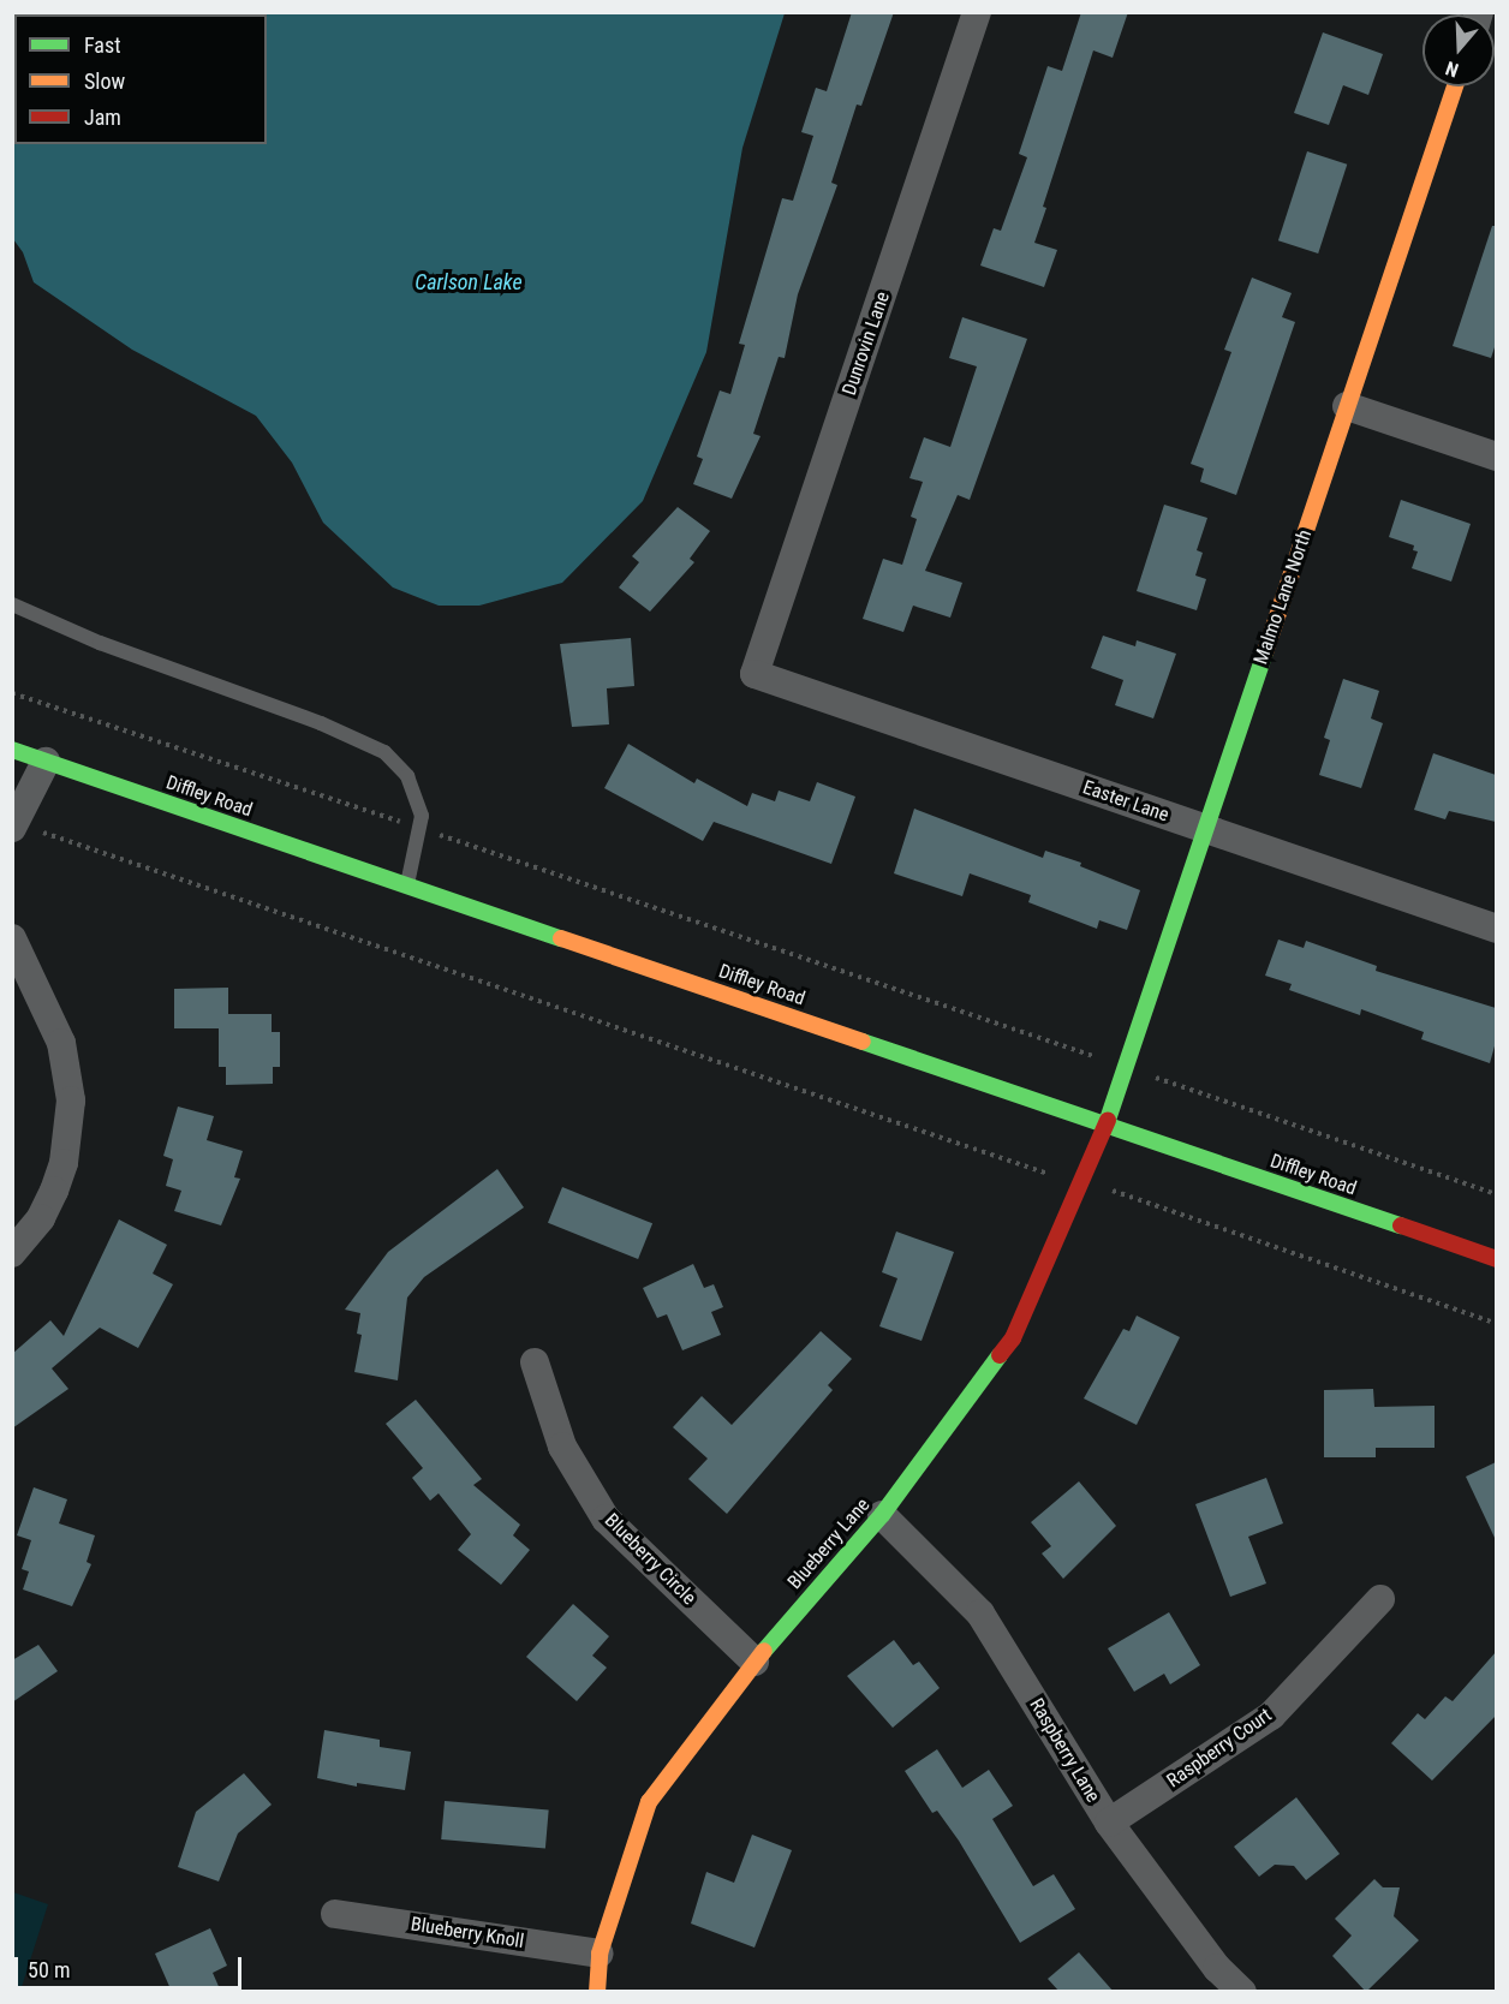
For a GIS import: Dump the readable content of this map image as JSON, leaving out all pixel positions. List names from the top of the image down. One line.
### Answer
{"streets":{"street":["Dunrovin Lane","Malmo Lane North","Diffley Road","Easter Lane","Blueberry Lane","Blueberry Circle","Raspberry Court","Raspberry Lane","Blueberry Knoll"]},"crossings":[["Dunrovin Lane","Easter Lane"],["Malmo Lane North","Diffley Road"],["Malmo Lane North","Easter Lane"],["Malmo Lane North","Blueberry Lane"],["Diffley Road","Blueberry Lane"],["Blueberry Lane","Blueberry Circle"],["Blueberry Lane","Raspberry Lane"],["Blueberry Lane","Blueberry Knoll"],["Raspberry Court","Raspberry Lane"]],"water":["Carlson Lake"],"legend":["Fast","Slow","Jam"],"scale_bar":"50 m","north":"bottom"}
